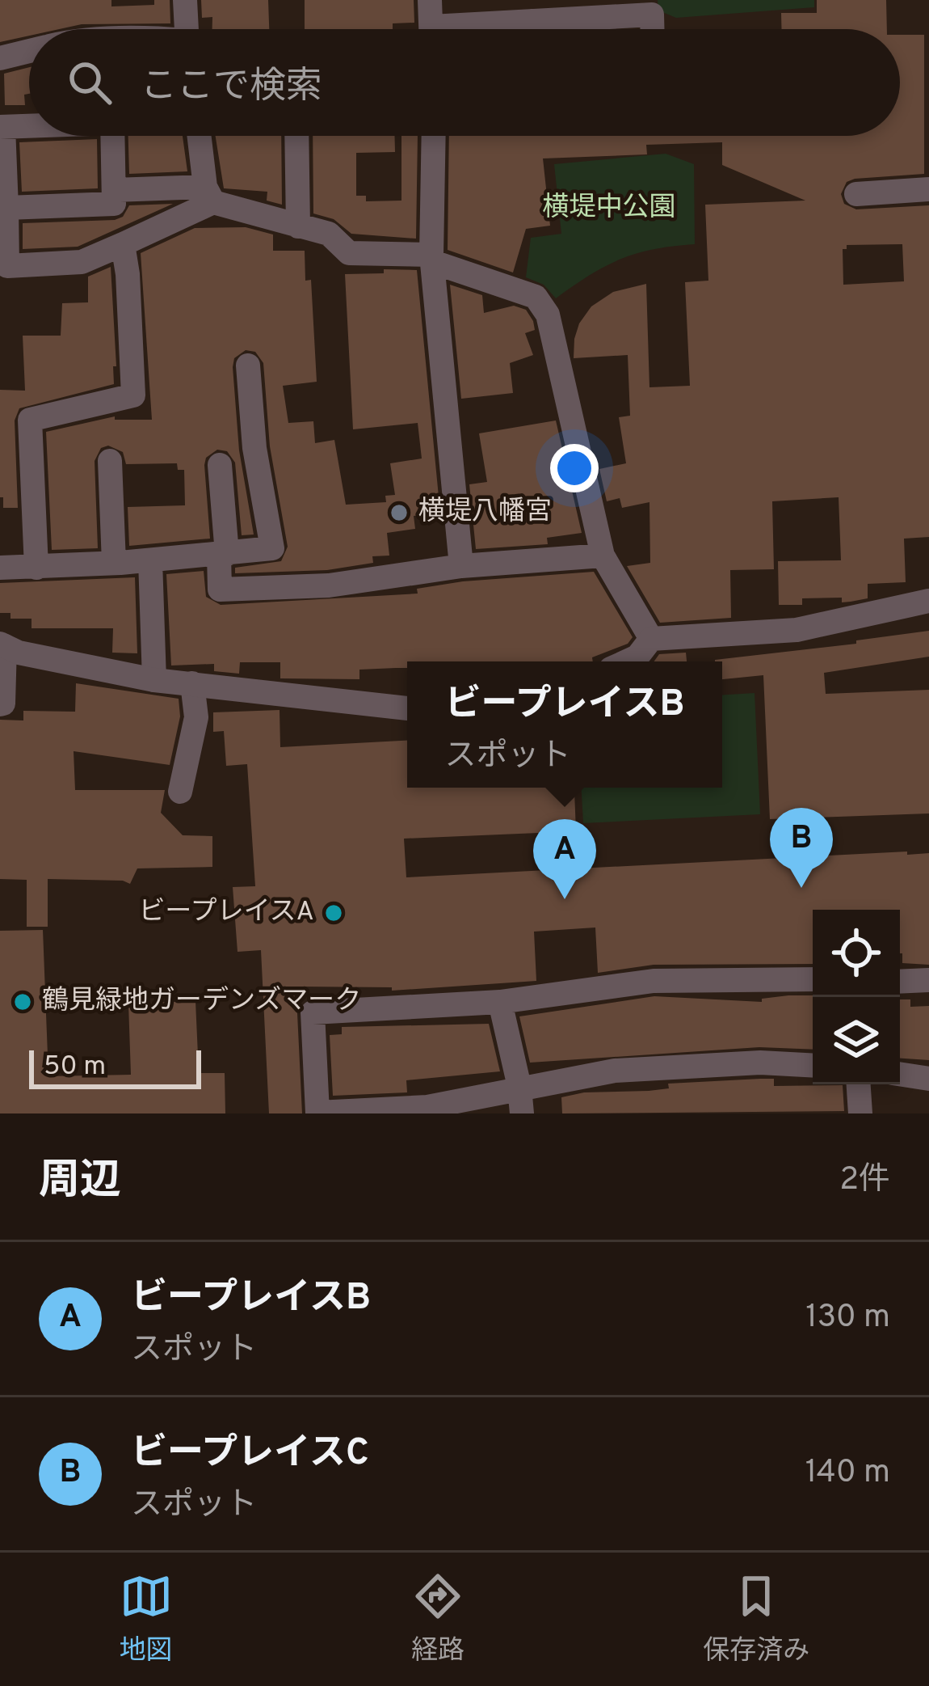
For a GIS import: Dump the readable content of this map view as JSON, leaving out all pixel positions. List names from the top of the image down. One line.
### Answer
{"parks":["横堤中公園"],"places":["横堤八幡宮","ビープレイスA","鶴見緑地ガーデンズマーク"],"scale_bar":"50 m","page":{"search":"ここで検索","popup":["ビープレイスB","スポット"],"pins":["B","A"],"scale":"50 m","heading":["周辺","2件"],"list":[{"mark":"A","name":"ビープレイスB","note":"スポット","value":"130 m"},{"mark":"B","name":"ビープレイスC","note":"スポット","value":"140 m"}],"nav":["地図","経路","保存済み"]}}
